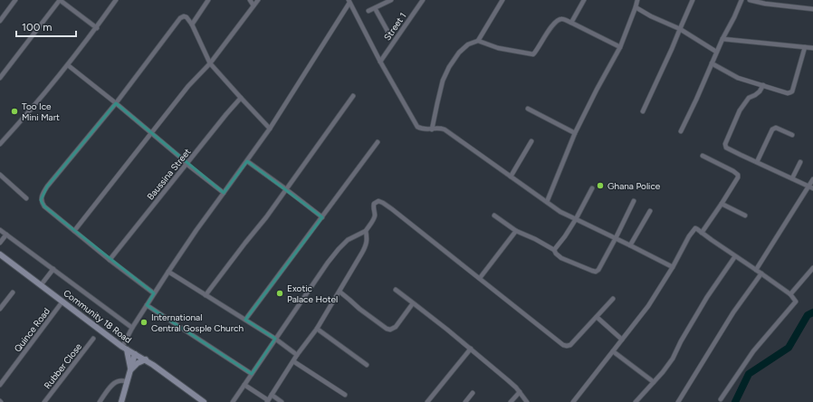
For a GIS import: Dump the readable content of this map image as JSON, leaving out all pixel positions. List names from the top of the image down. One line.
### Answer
{"streets":{"main road":["Community 18 Road"],"street":["Street 1","Baussina Street","Quince Road","Rubber Close"]},"crossings":[["Community 18 Road","Quince Road"]],"places":["Too Ice Mini Mart","Ghana Police","Exotic Palace Hotel","International Central Gosple Church"],"scale_bar":"100 m"}
